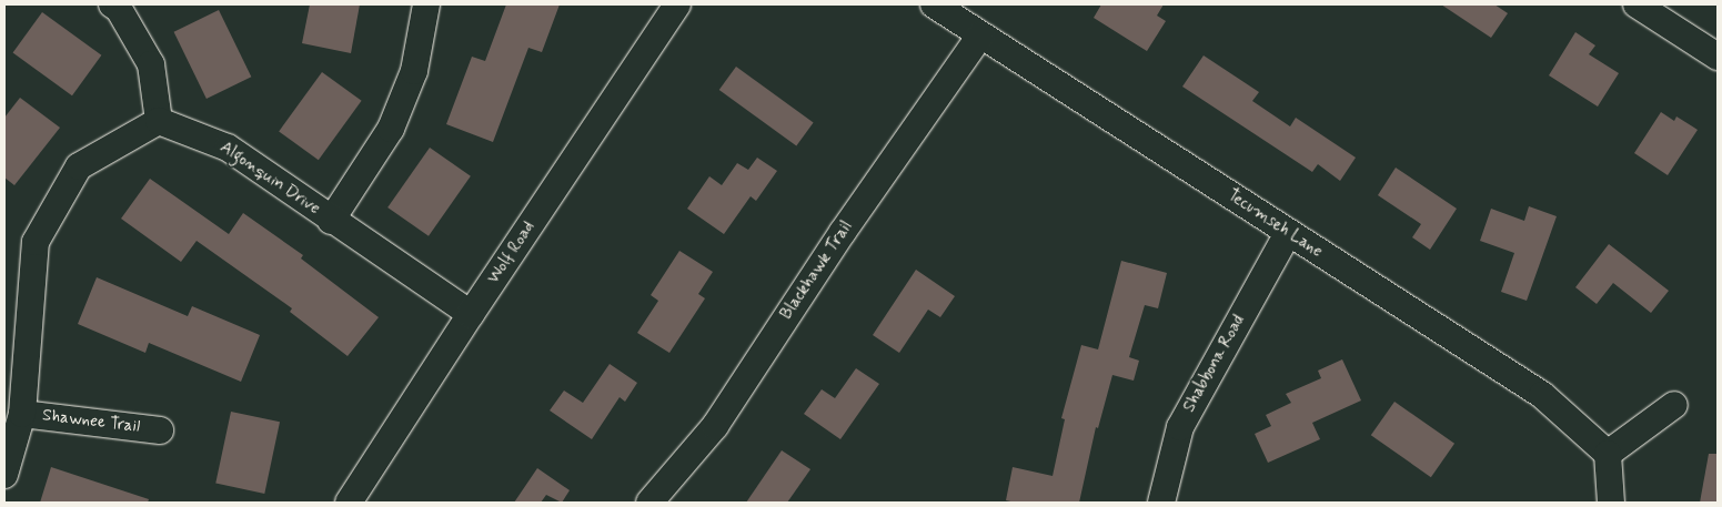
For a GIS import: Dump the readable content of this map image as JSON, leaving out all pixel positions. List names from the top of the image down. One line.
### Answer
{"streets":{"street":["Algonquin Drive","Tecumseh Lane","Wolf Road","Blackhawk Trail","Shabbona Road","Shawnee Trail"]},"crossings":[["Algonquin Drive","Wolf Road"],["Tecumseh Lane","Blackhawk Trail"],["Tecumseh Lane","Shabbona Road"]]}
